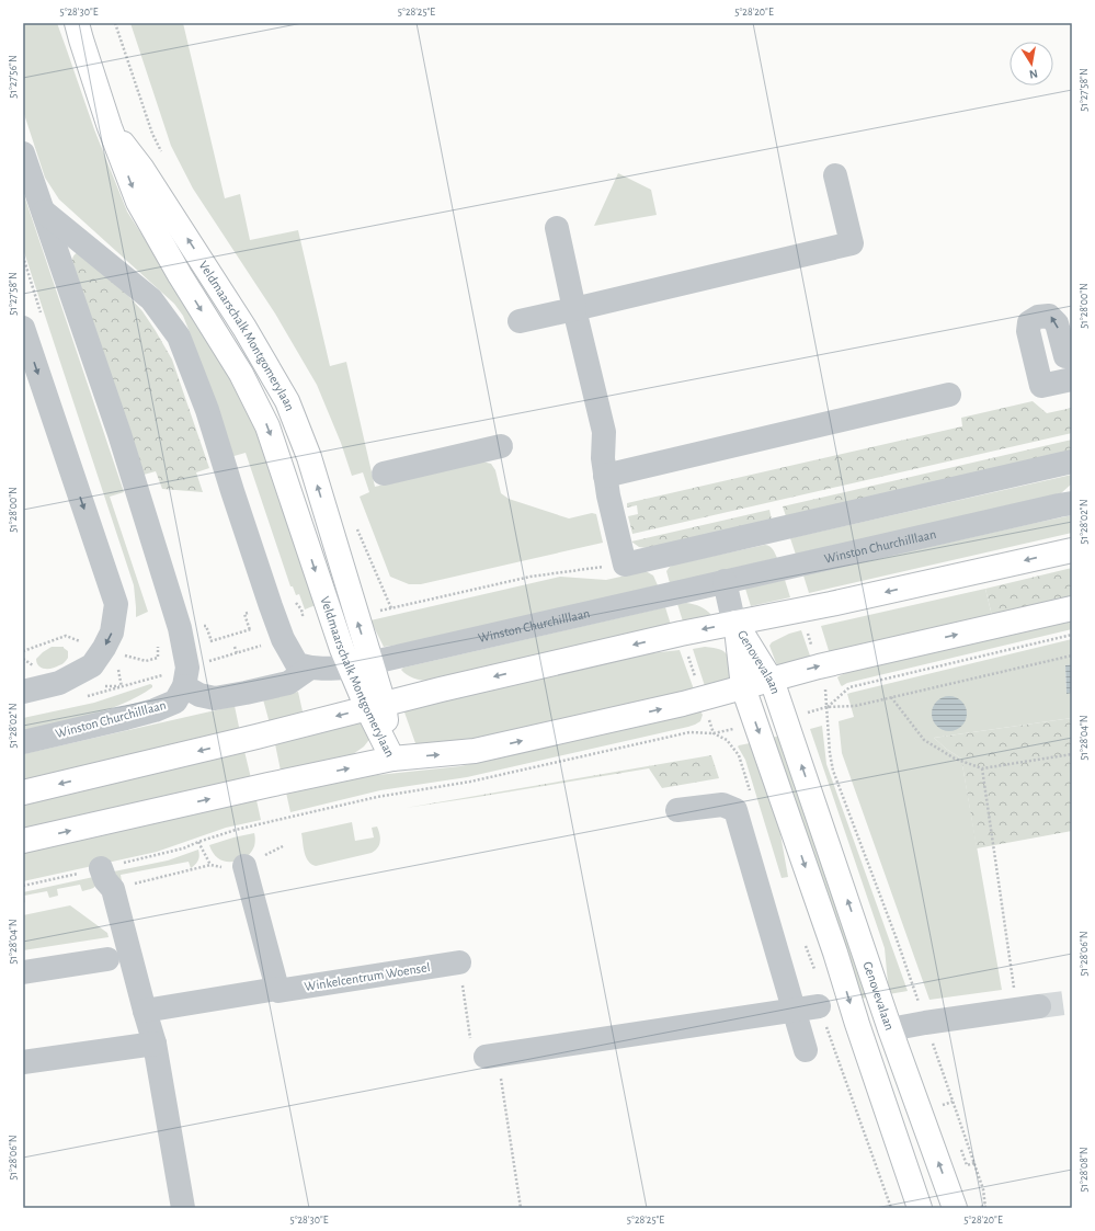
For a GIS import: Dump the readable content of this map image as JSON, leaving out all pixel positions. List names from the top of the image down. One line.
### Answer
{"streets":{"main road":["Veldmaarschalk Montgomerylaan","Genovevalaan"],"street":["Winston Churchilllaan","Winkelcentrum Woensel"]},"crossings":[["Veldmaarschalk Montgomerylaan","Winston Churchilllaan"]],"north":"bottom","coordinates":["5°28'30\"E","5°28'25\"E","5°28'20\"E","51°27'56\"N","51°27'58\"N","51°28'00\"N","51°28'02\"N","51°28'04\"N","51°28'06\"N","51°28'08\"N"]}
